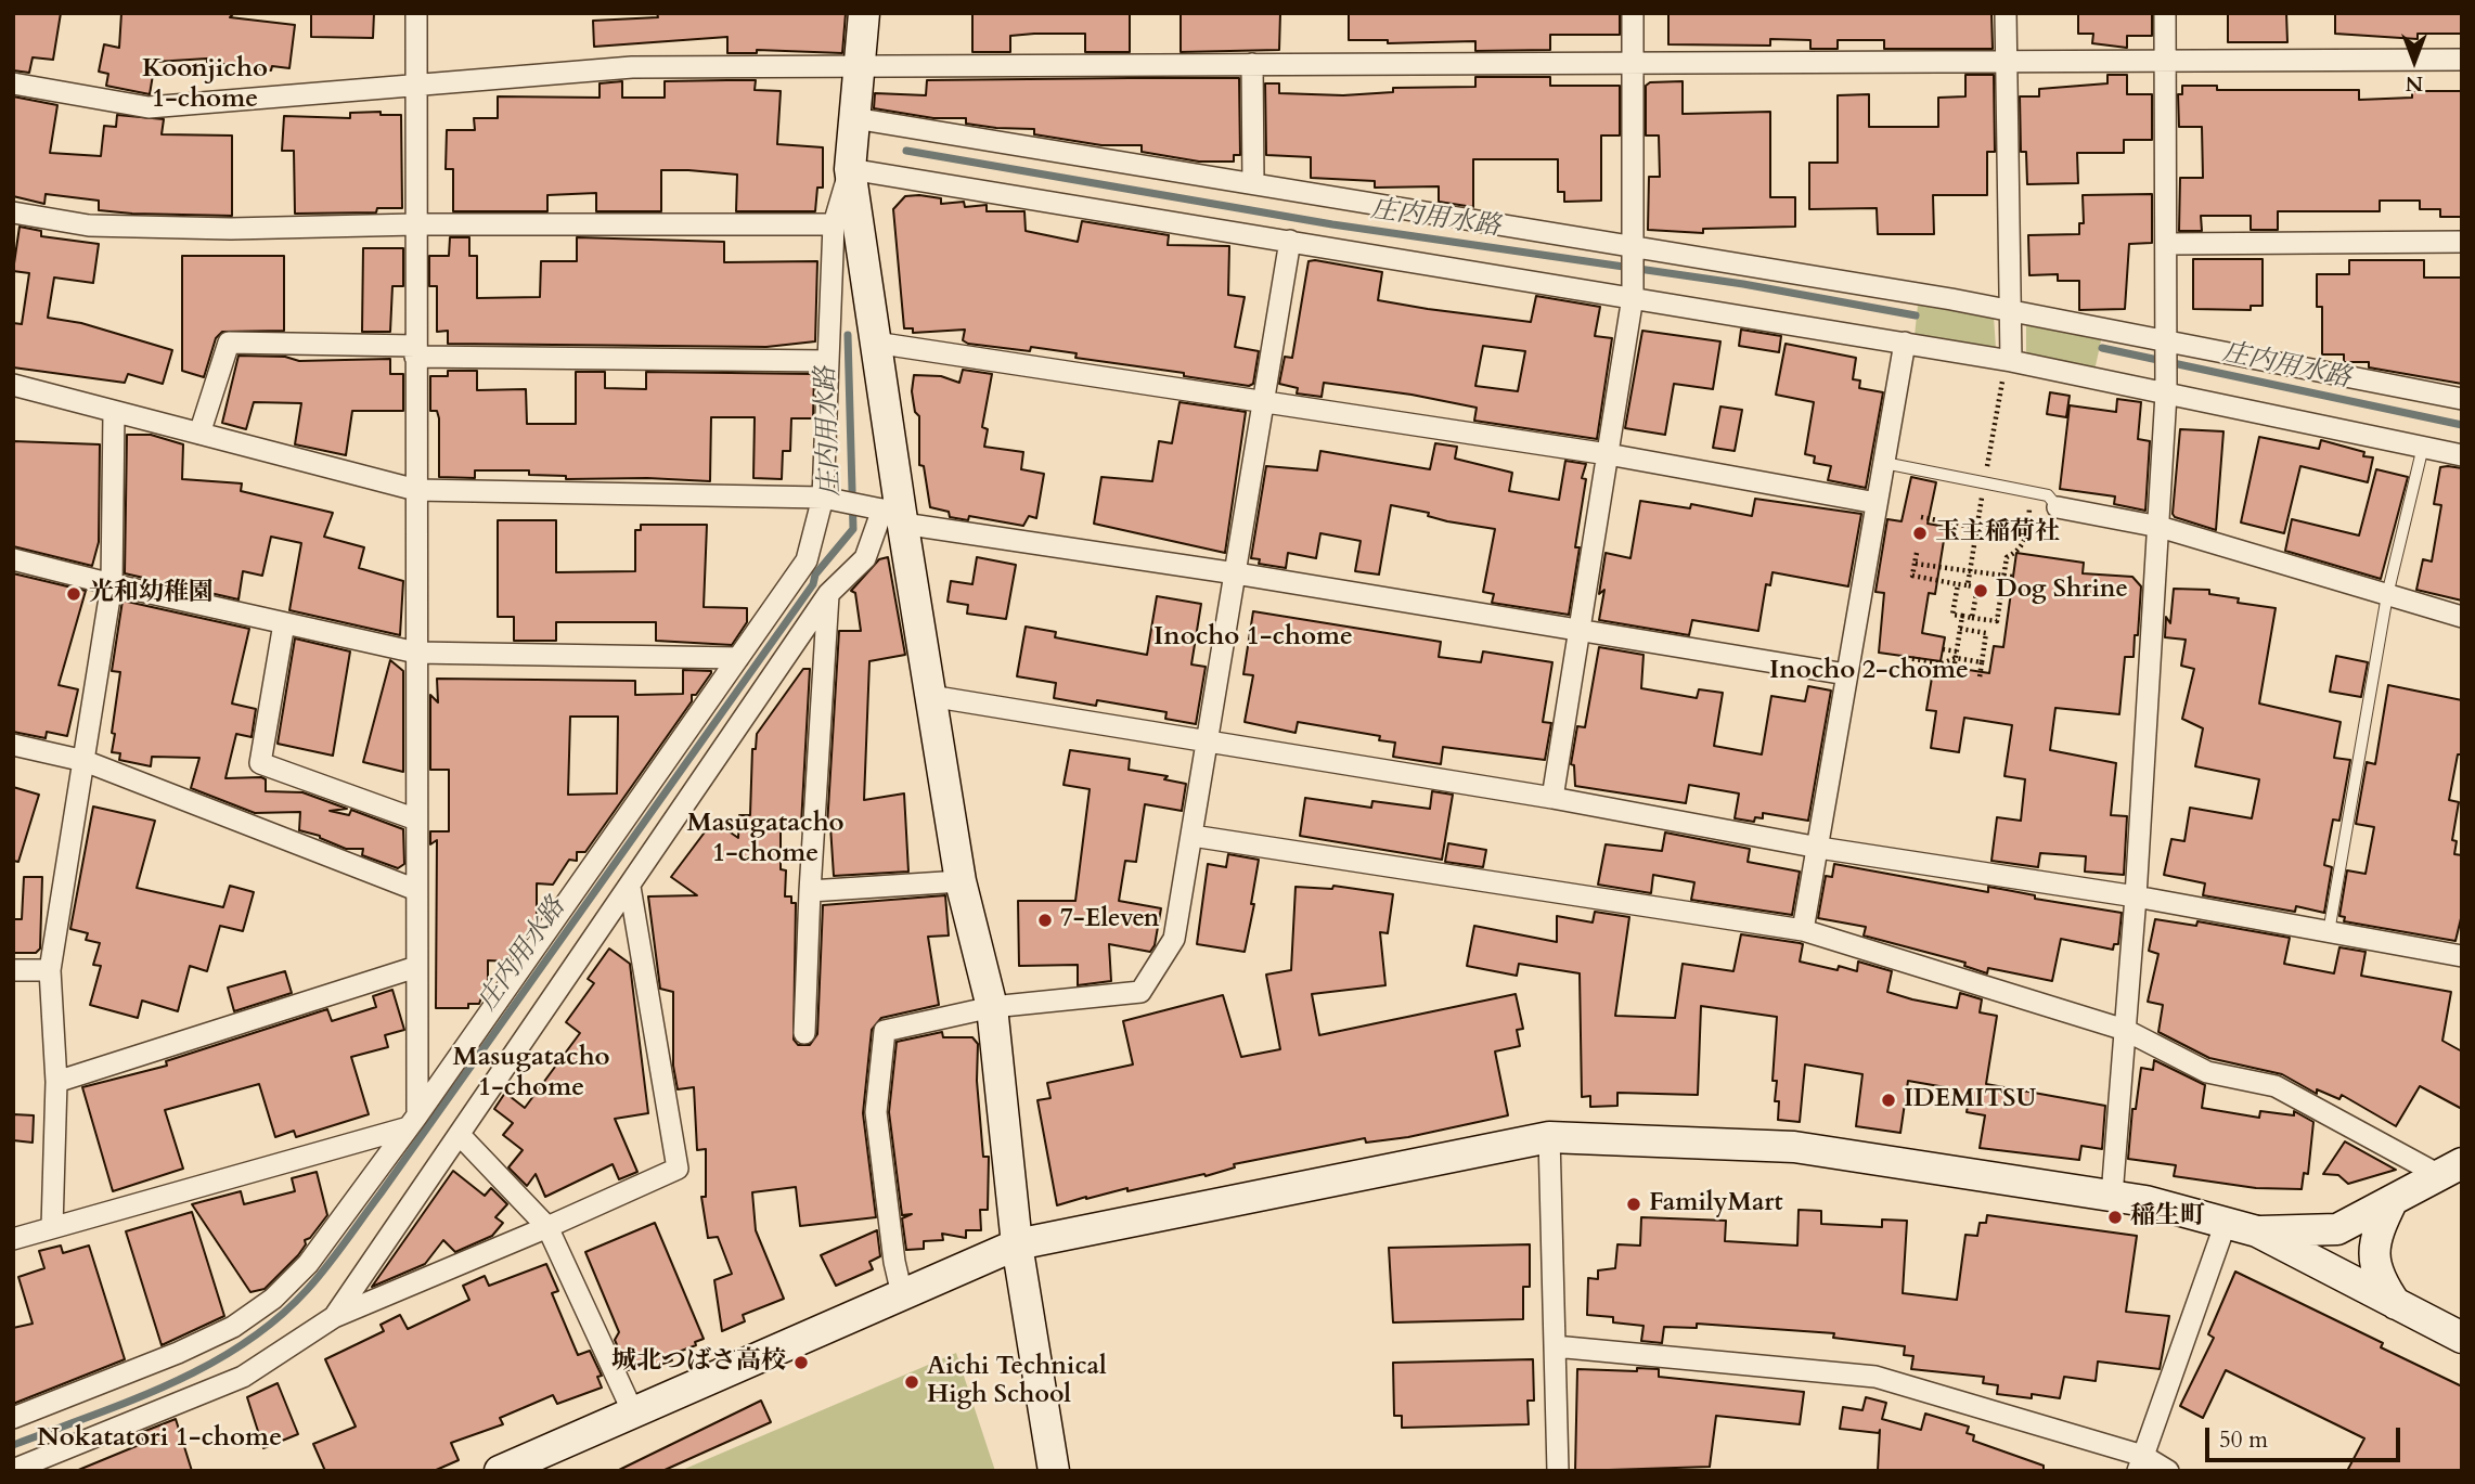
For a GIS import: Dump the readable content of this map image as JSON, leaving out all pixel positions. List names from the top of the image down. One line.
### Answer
{"districts":["Koonjicho 1-chome","Inocho 1-chome","Inocho 2-chome","Masugatacho 1-chome","Masugatacho 1-chome","Nokatatori 1-chome"],"water":["庄内用水路"],"places":["玉主稲荷社","Dog Shrine","光和幼稚園","7-Eleven","IDEMITSU","FamilyMart","稲生町","城北つばさ高校","Aichi Technical High School"],"scale_bar":"50 m","north":"bottom"}
